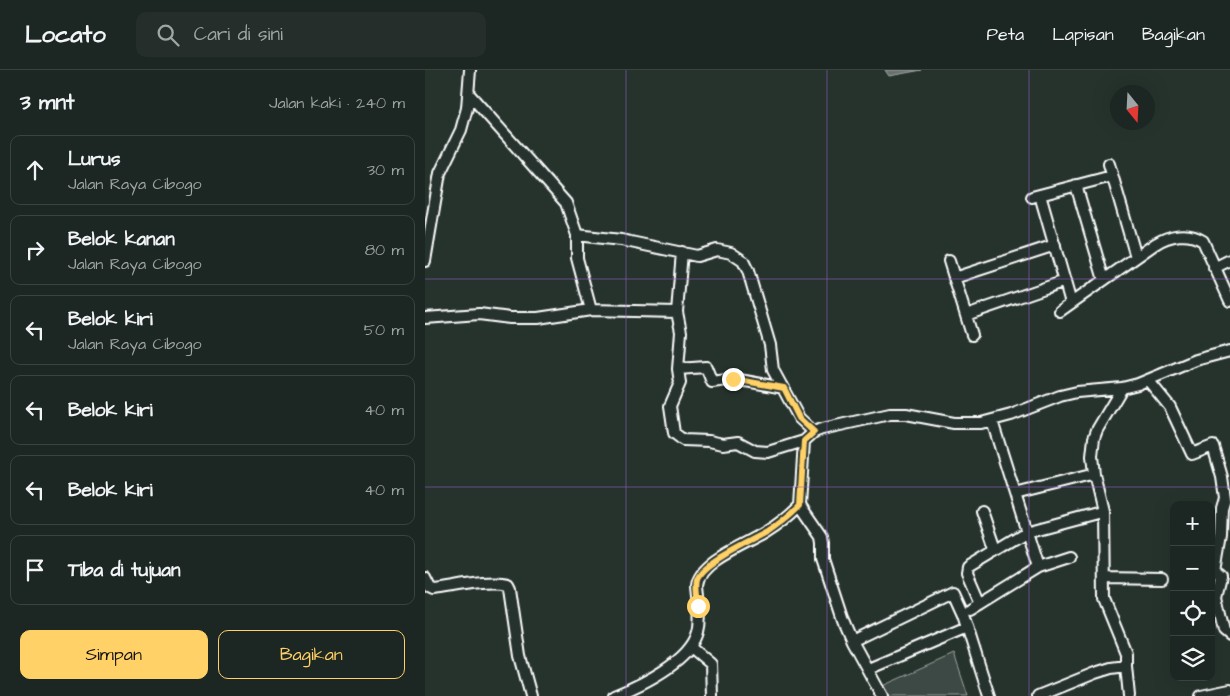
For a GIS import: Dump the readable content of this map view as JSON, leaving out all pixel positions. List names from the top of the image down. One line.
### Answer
{"north":"bottom","page":{"header":"Locato","search":"Cari di sini","nav":["Peta","Lapisan","Bagikan"],"heading":["3 mnt","Jalan kaki · 240 m"],"list":[["Lurus","Jalan Raya Cibogo","30 m"],["Belok kanan","Jalan Raya Cibogo","80 m"],["Belok kiri","Jalan Raya Cibogo","50 m"],["Belok kiri","40 m"],["Belok kiri","40 m"],"Tiba di tujuan"],"map_buttons":["+","−"],"buttons":["Simpan","Bagikan"]}}
